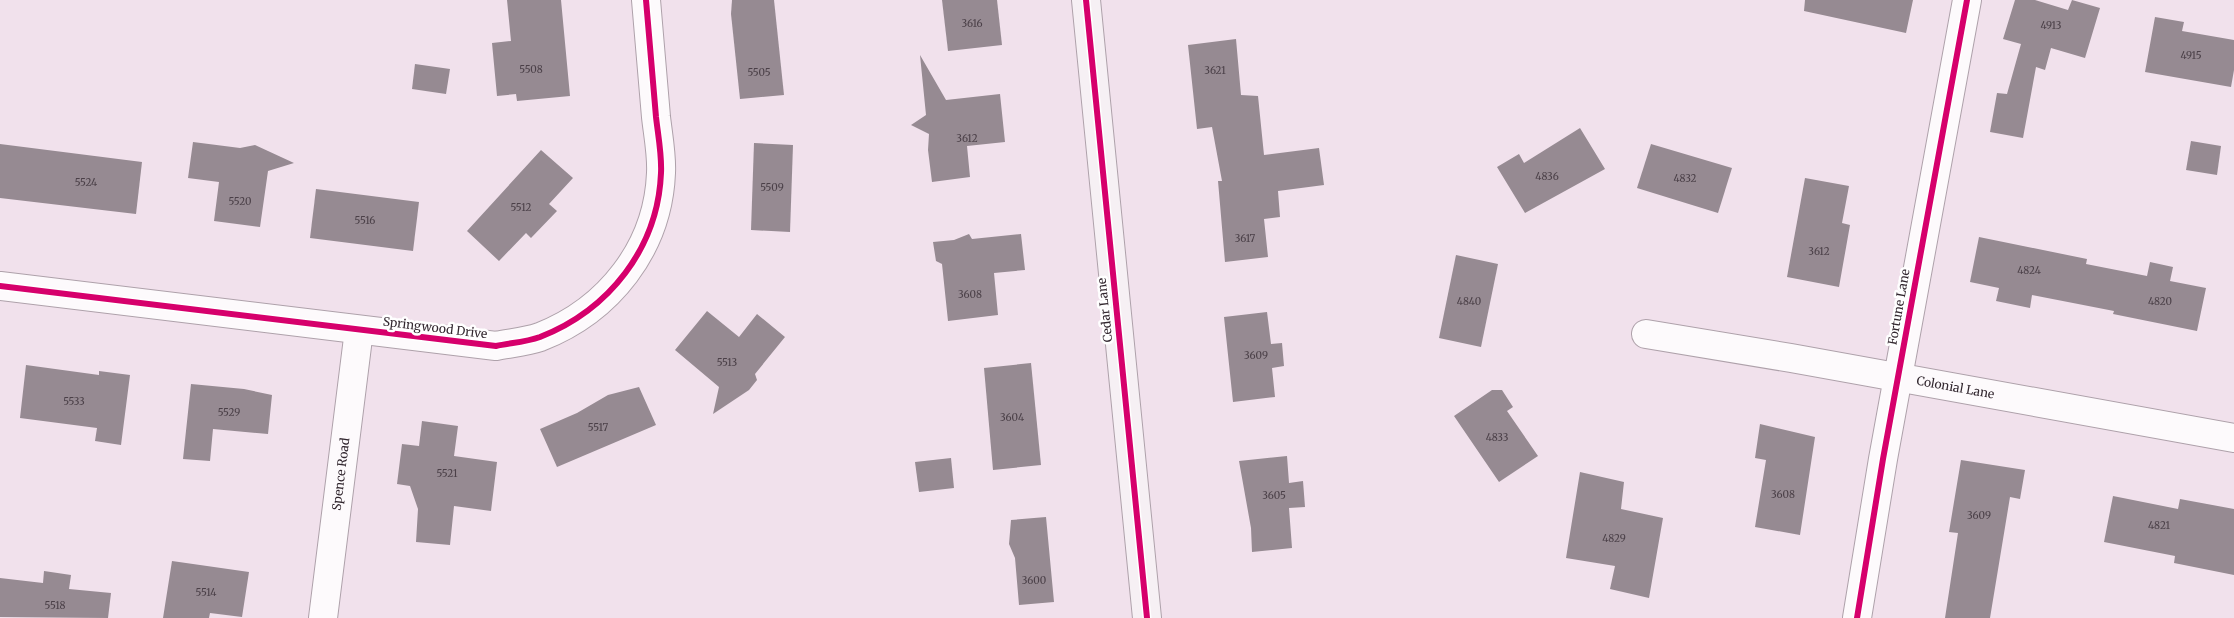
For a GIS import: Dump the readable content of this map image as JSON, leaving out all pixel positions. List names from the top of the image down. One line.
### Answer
{"streets":{"main road":["Cedar Lane"],"street":["Fortune Lane","Springwood Drive","Colonial Lane","Spence Road"]},"crossings":[["Fortune Lane","Colonial Lane"],["Springwood Drive","Spence Road"]],"house_numbers":["3616","4913","4915","5508","3621","5505","3612","4836","4832","5524","5509","5520","5512","5516","3617","3612","4824","3608","4840","4820","3609","5513","5533","5529","3604","5517","4833","5521","3608","3605","3609","4821","4829","3600","5514","5518"]}
